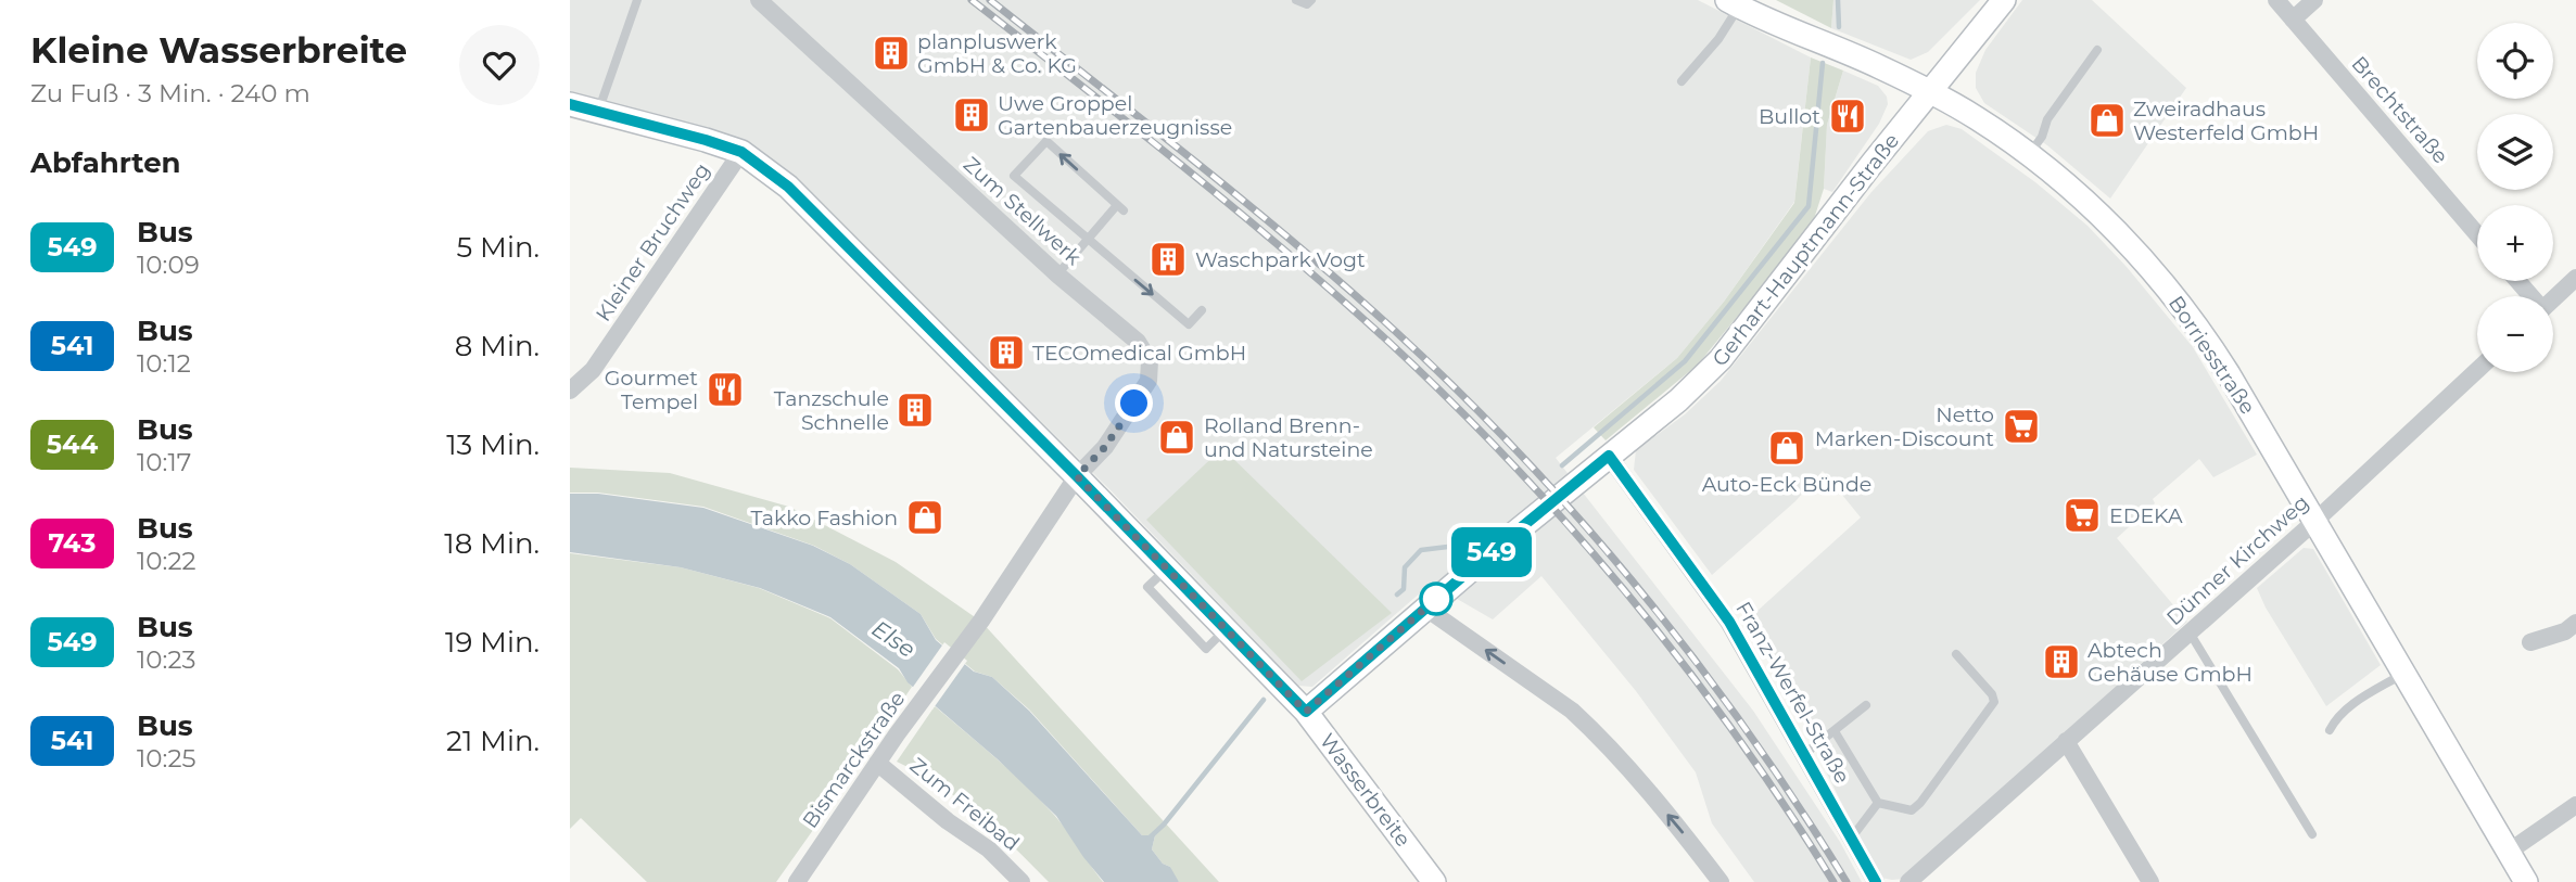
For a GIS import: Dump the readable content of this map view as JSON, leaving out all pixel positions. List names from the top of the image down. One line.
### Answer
{"streets":{"main road":["Gerhart-Hauptmann-Straße","Borriesstraße","Wasserbreite"],"street":["Brechtstraße","Zum Stellwerk","Kleiner Bruchweg","Dünner Kirchweg","Franz-Werfel-Straße","Bismarckstraße","Zum Freibad"]},"crossings":[["Zum Stellwerk","Bismarckstraße"],["Zum Stellwerk","Wasserbreite"],["Kleiner Bruchweg","Wasserbreite"],["Gerhart-Hauptmann-Straße","Borriesstraße"],["Gerhart-Hauptmann-Straße","Franz-Werfel-Straße"],["Gerhart-Hauptmann-Straße","Wasserbreite"],["Borriesstraße","Dünner Kirchweg"],["Bismarckstraße","Wasserbreite"],["Bismarckstraße","Zum Freibad"]],"water":["Else"],"places":{"building":["planpluswerk GmbH & Co. KG","Uwe Groppel Gartenbauerzeugnisse","Waschpark Vogt","TECOmedical GmbH","Tanzschule Schnelle","Abtech Gehäuse GmbH"],"restaurant":["Bullot","Gourmet Tempel"],"shop":["Zweiradhaus Westerfeld GmbH","Rolland Brenn- und Natursteine","Auto-Eck Bünde","Takko Fashion"],"supermarket":["Netto Marken-Discount","EDEKA"]},"lines":["bus line 549"],"page":{"heading":[["Kleine Wasserbreite","Zu Fuß · 3 Min. · 240 m"],"Abfahrten"],"on_map":"549","map_buttons":["+","−"],"list":[{"mark":"549","name":"Bus","note":"10:09","value":"5 Min."},{"mark":"541","name":"Bus","note":"10:12","value":"8 Min."},{"mark":"544","name":"Bus","note":"10:17","value":"13 Min."},{"mark":"743","name":"Bus","note":"10:22","value":"18 Min."},{"mark":"549","name":"Bus","note":"10:23","value":"19 Min."},{"mark":"541","name":"Bus","note":"10:25","value":"21 Min."}]}}
